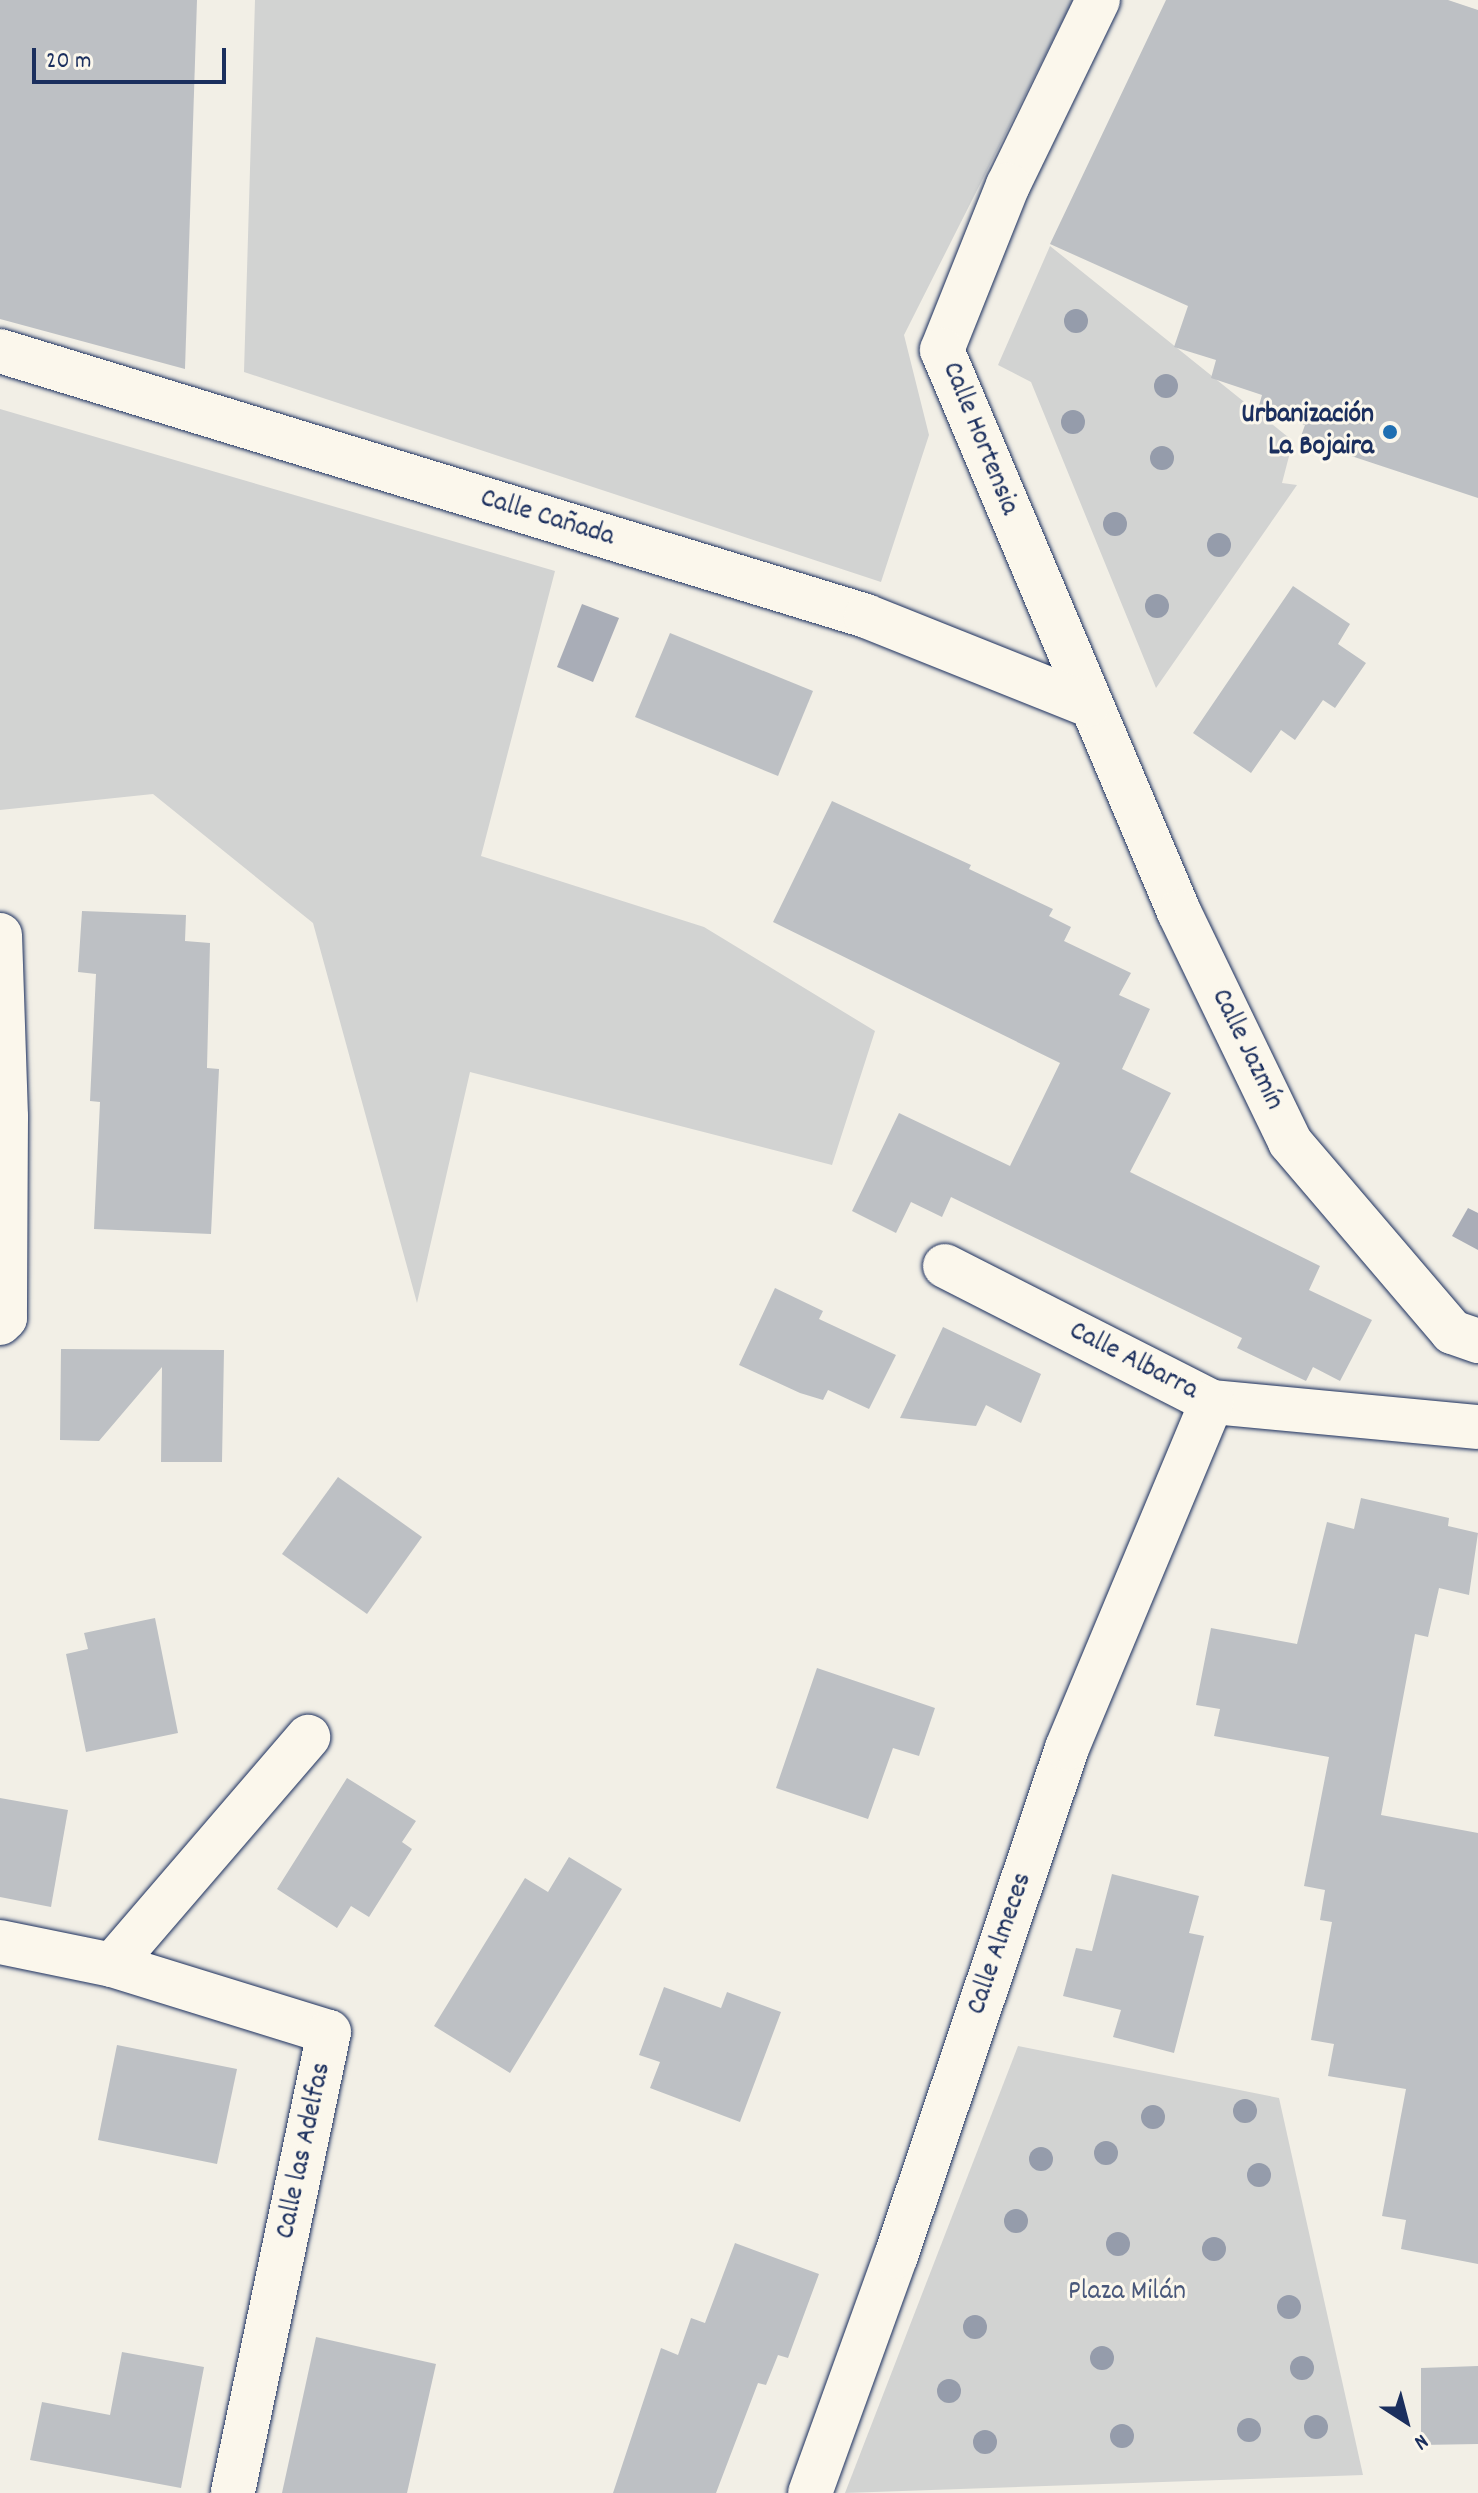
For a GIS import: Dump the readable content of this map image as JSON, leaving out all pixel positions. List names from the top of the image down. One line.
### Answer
{"streets":{"street":["Calle Hortensia","Calle Cañada","Calle Jazmín","Calle Albarra","Calle Almeces","Calle las Adelfas"]},"crossings":[["Calle Hortensia","Calle Cañada"],["Calle Hortensia","Calle Jazmín"],["Calle Cañada","Calle Jazmín"],["Calle Albarra","Calle Almeces"]],"parks":["Plaza Milán"],"places":["Urbanización La Bojaira"],"scale_bar":"20 m","north":"bottom right"}
